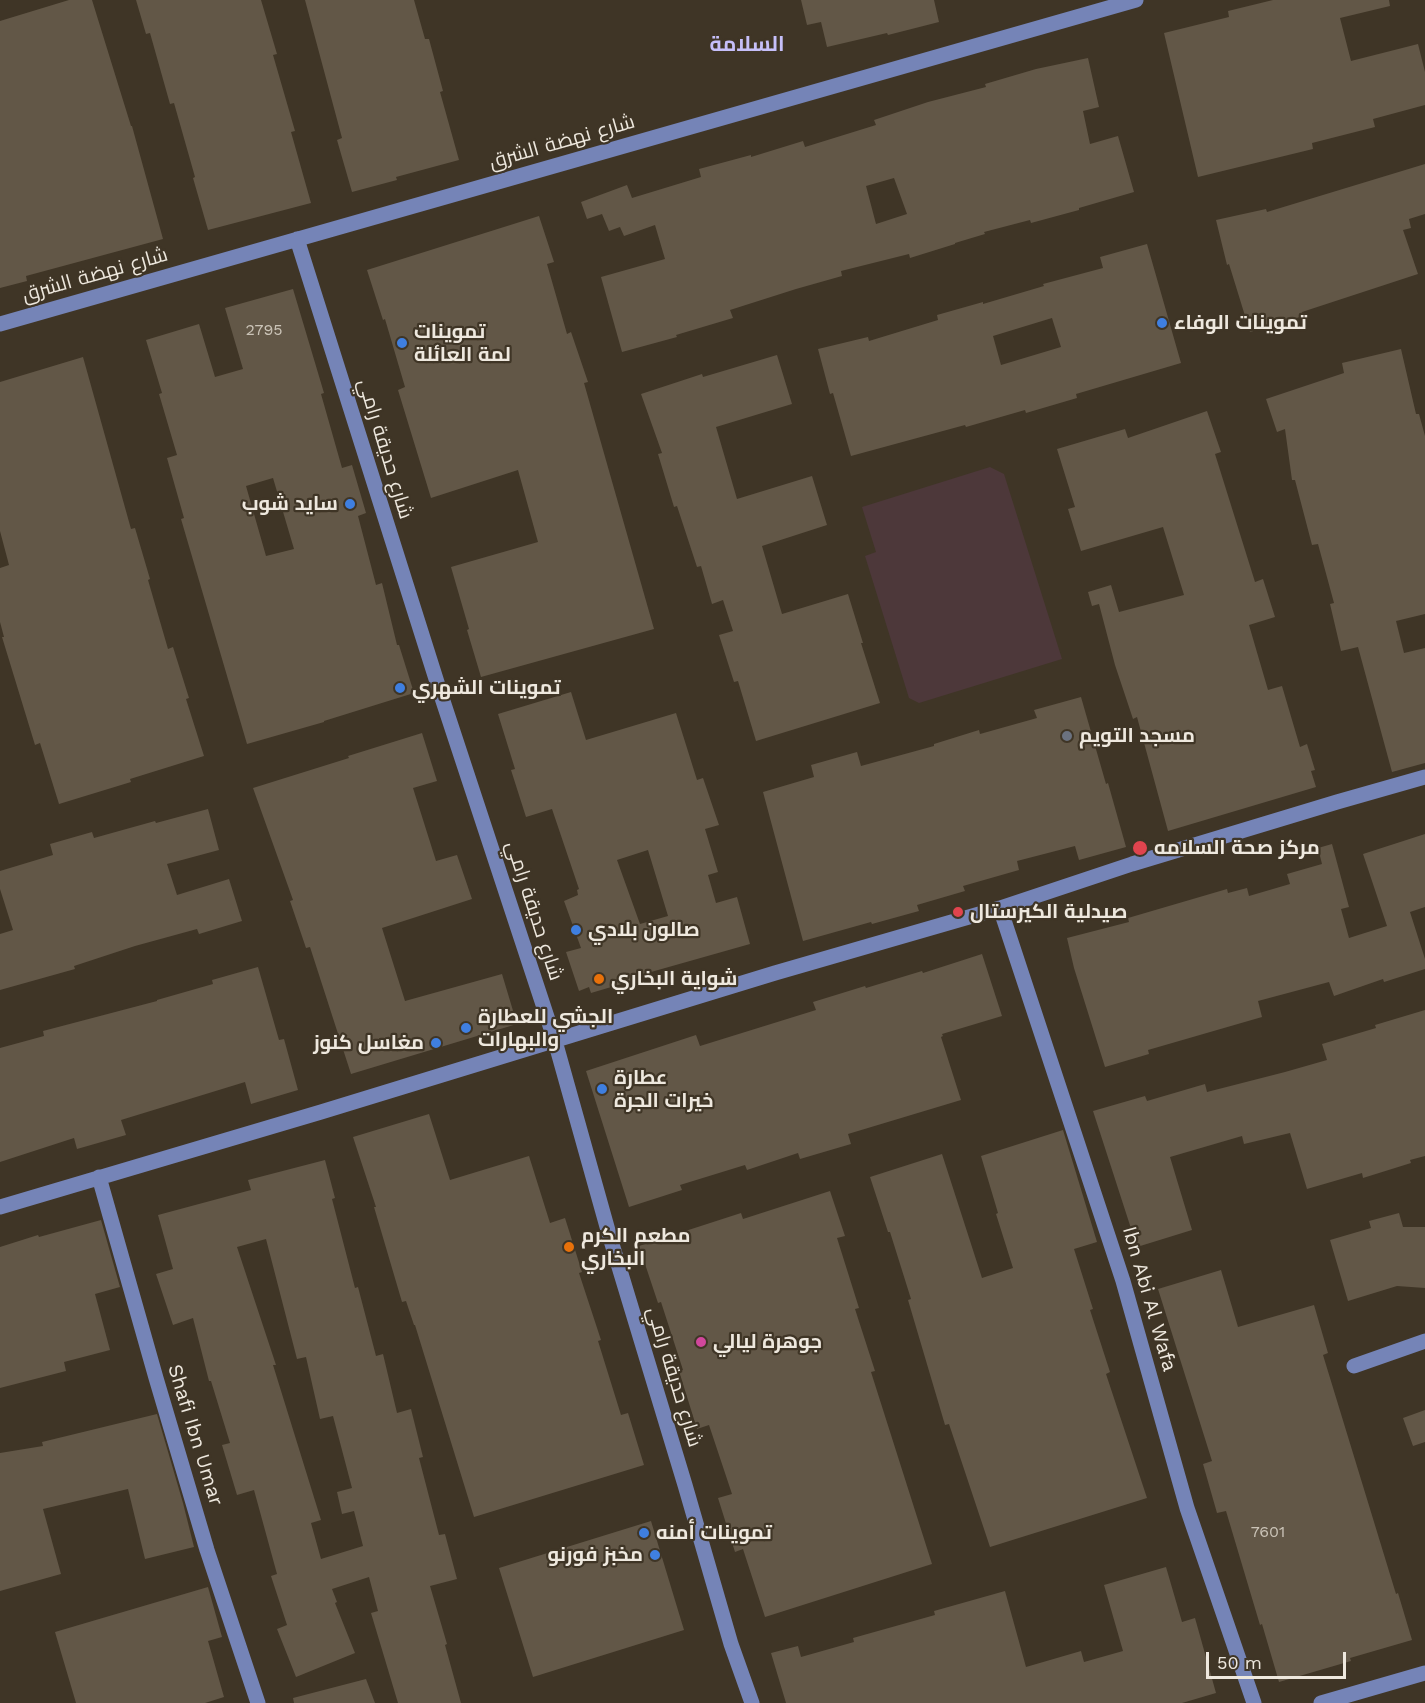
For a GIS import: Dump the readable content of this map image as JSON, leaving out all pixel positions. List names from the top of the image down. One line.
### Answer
{"streets":{"street":["شارع نهضة الشرق","شارع حديقة رامي","Ibn Abi Al Wafa","Shafi Ibn Umar"]},"crossings":[["شارع نهضة الشرق","شارع حديقة رامي"]],"districts":["السلامة"],"places":["تموينات الوفاء","تموينات لمة العائلة","سايد شوب","تموينات الشهري","مسجد التويم","مركز صحة السلامه","صيدلية الكيرستال","صالون بلادي","شواية البخاري","الجشي للعطارة والبهارات","مغاسل كنوز","عطارة خيرات الجرة","مطعم الكرم البخاري","جوهرة ليالي","تموينات أمنه","مخبز فورنو"],"house_numbers":["2795","7601"],"scale_bar":"50 m"}
